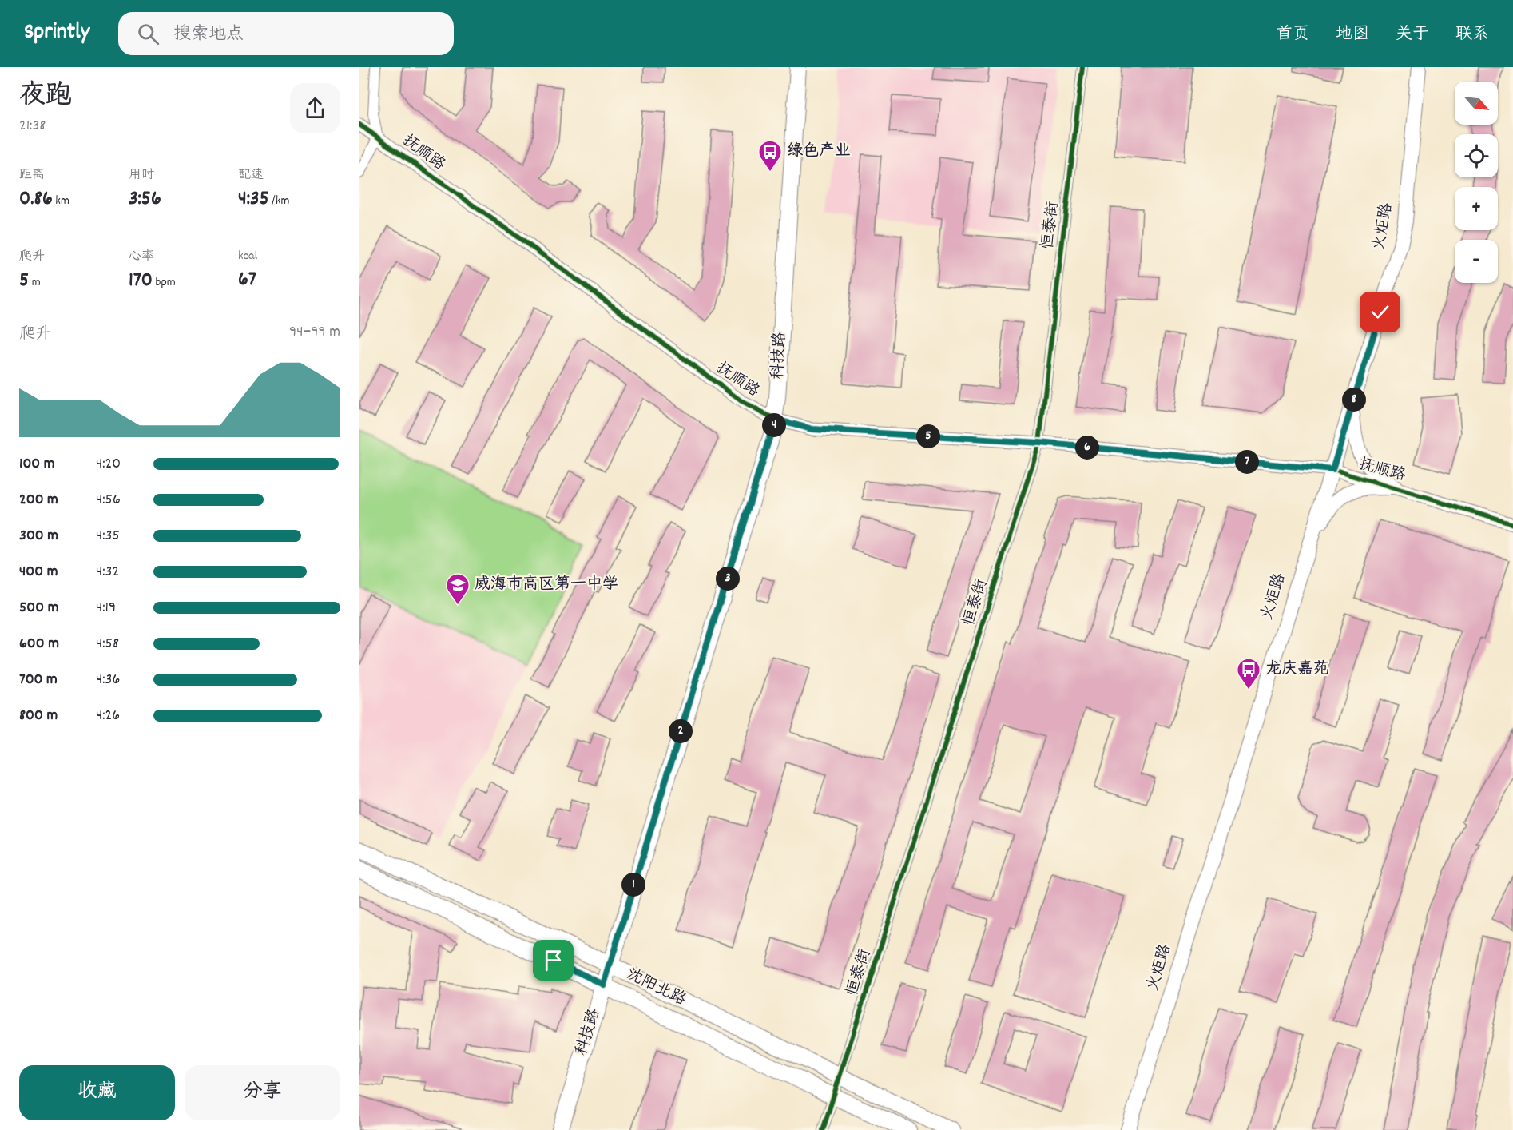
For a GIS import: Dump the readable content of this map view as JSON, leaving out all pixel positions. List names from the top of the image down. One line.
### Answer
{"streets":{"main road":["火炬路","科技路","沈阳北路"],"street":["抚顺路","恒泰街"]},"crossings":[["抚顺路","恒泰街"],["抚顺路","火炬路"],["抚顺路","科技路"],["恒泰街","沈阳北路"],["科技路","沈阳北路"]],"places":{"bus stop":["绿色产业","龙庆嘉苑"],"school or university":["威海市高区第一中学"]},"north":"bottom right","page":{"header":"Sprintly","search":"搜索地点","nav":["首页","地图","关于","联系"],"heading":["夜跑","21:38"],"map_buttons":["+","−"],"stats":[["距离","0.86 km"],["用时","3:56"],["配速","4:35 /km"],["爬升","5 m"],["心率","170 bpm"],["kcal","67"]],"chart":["爬升","94–99 m"],"pins":["8","4","5","6","7","3","2","1"],"list":[{"name":"100 m","note":"4:20"},{"name":"200 m","note":"4:56"},{"name":"300 m","note":"4:35"},{"name":"400 m","note":"4:32"},{"name":"500 m","note":"4:19"},{"name":"600 m","note":"4:58"},{"name":"700 m","note":"4:36"},{"name":"800 m","note":"4:26"}],"buttons":["收藏","分享"]}}
